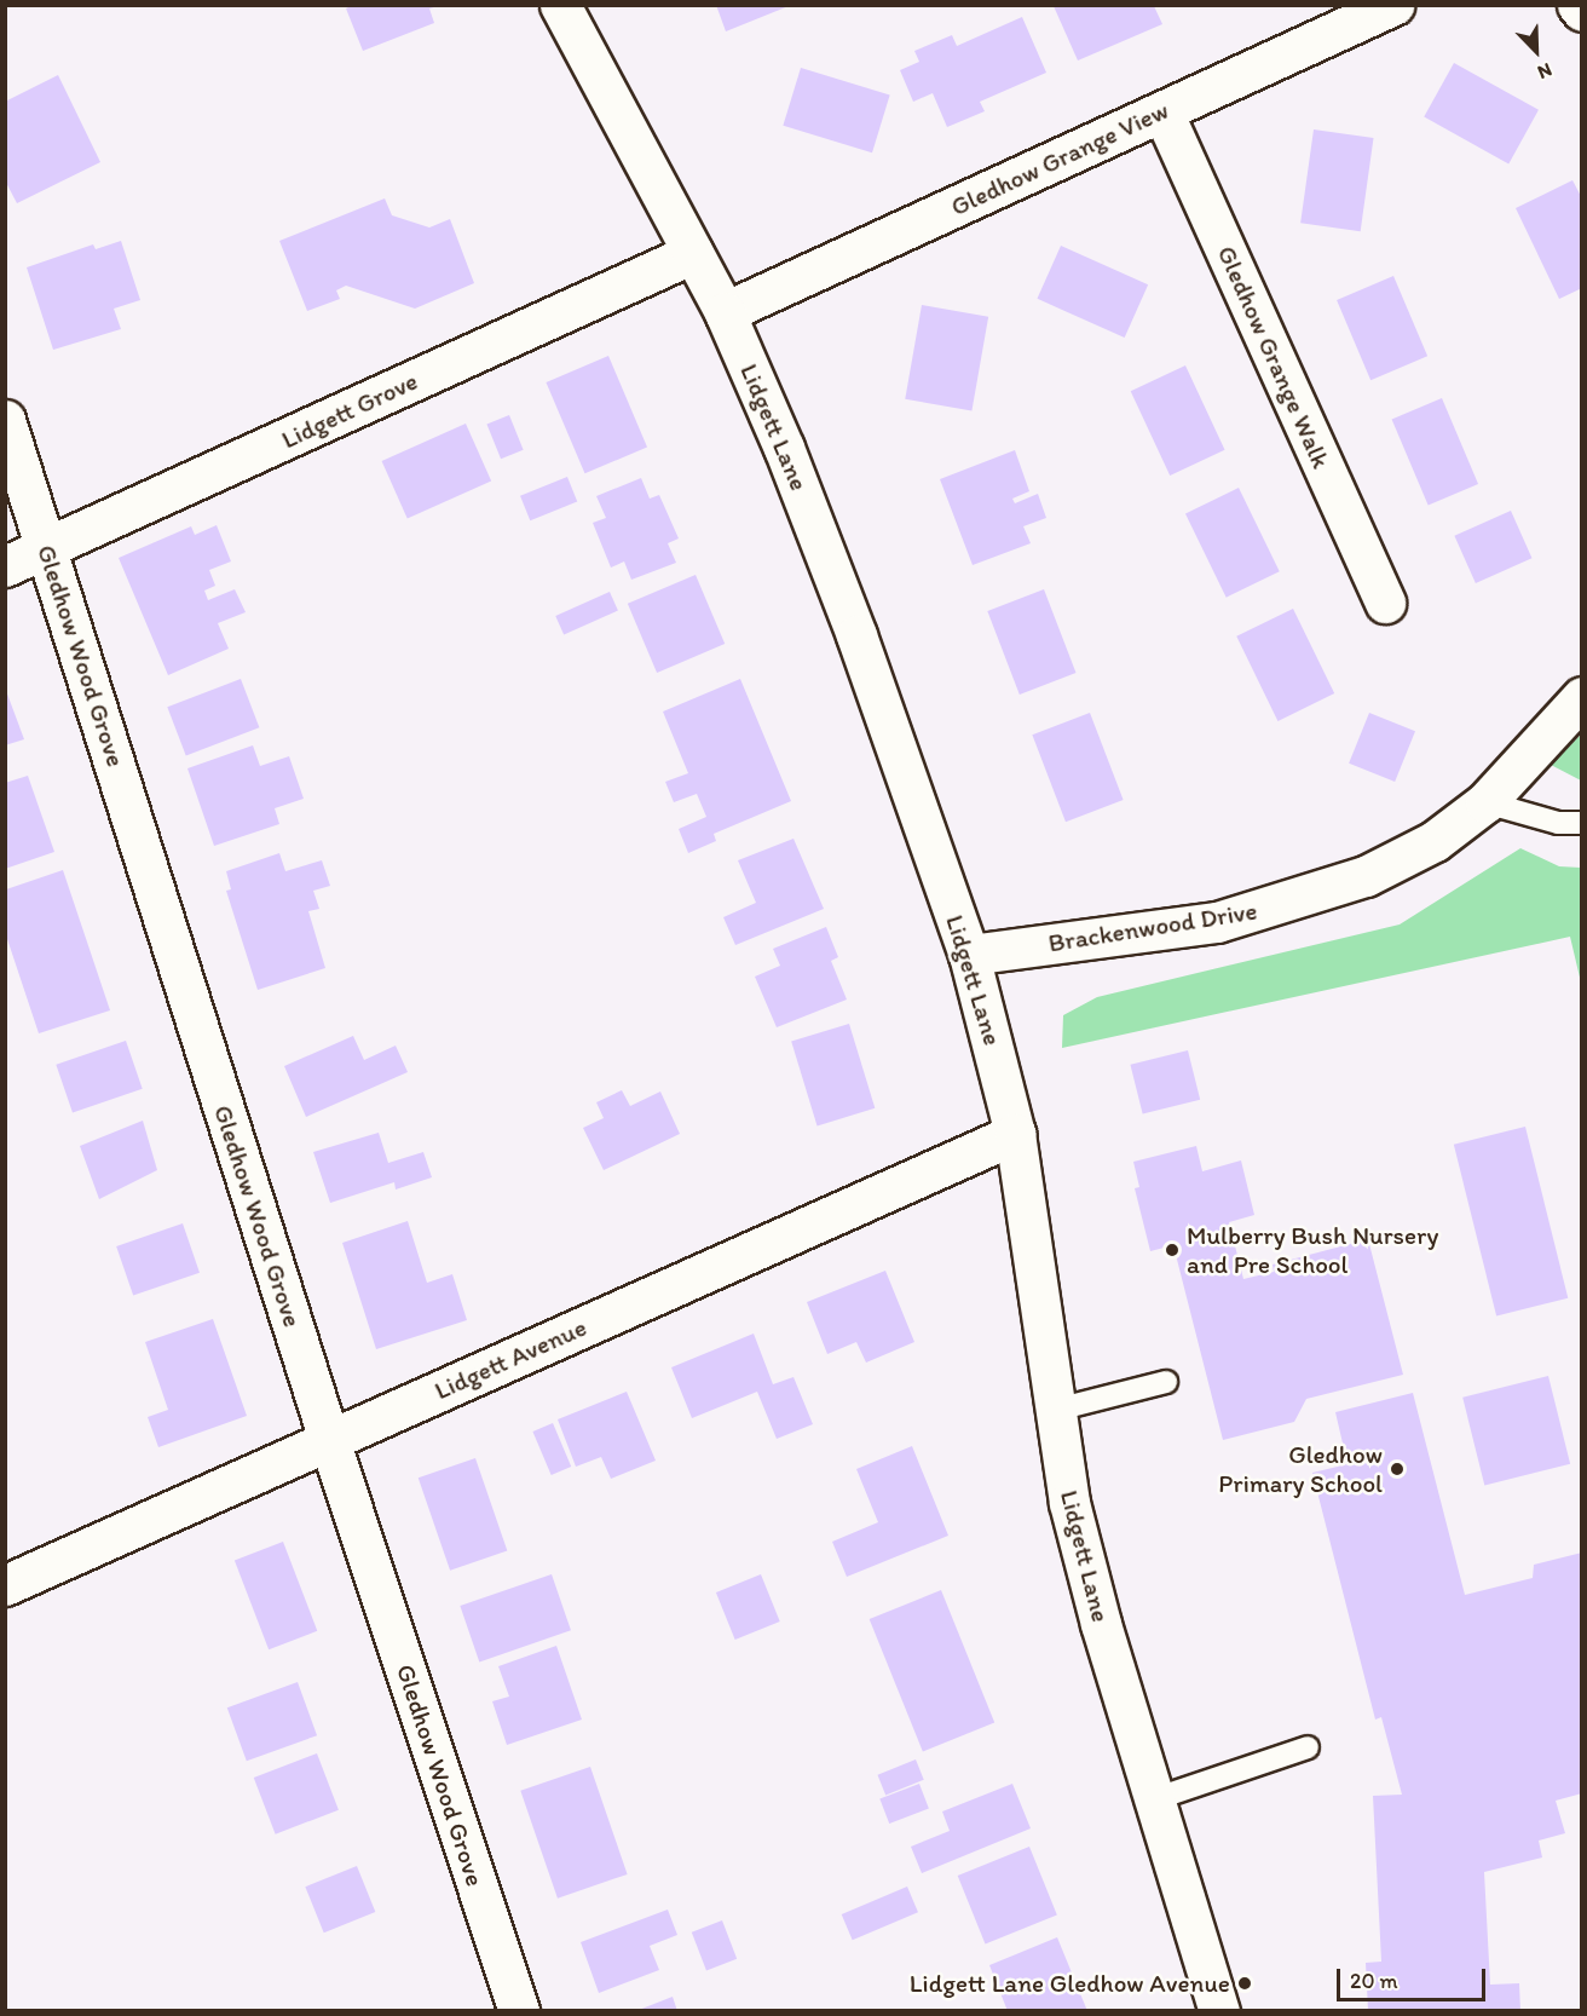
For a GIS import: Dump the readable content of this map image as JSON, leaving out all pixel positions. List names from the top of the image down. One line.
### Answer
{"streets":{"street":["Gledhow Grange View","Gledhow Grange Walk","Lidgett Grove","Lidgett Lane","Gledhow Wood Grove","Brackenwood Drive","Lidgett Avenue"]},"crossings":[["Gledhow Grange View","Gledhow Grange Walk"],["Gledhow Grange View","Lidgett Lane"],["Lidgett Grove","Lidgett Lane"],["Lidgett Grove","Gledhow Wood Grove"],["Lidgett Lane","Brackenwood Drive"],["Lidgett Lane","Lidgett Avenue"],["Gledhow Wood Grove","Lidgett Avenue"]],"places":["Mulberry Bush Nursery and Pre School","Gledhow Primary School","Lidgett Lane Gledhow Avenue"],"scale_bar":"20 m","north":"bottom right"}
